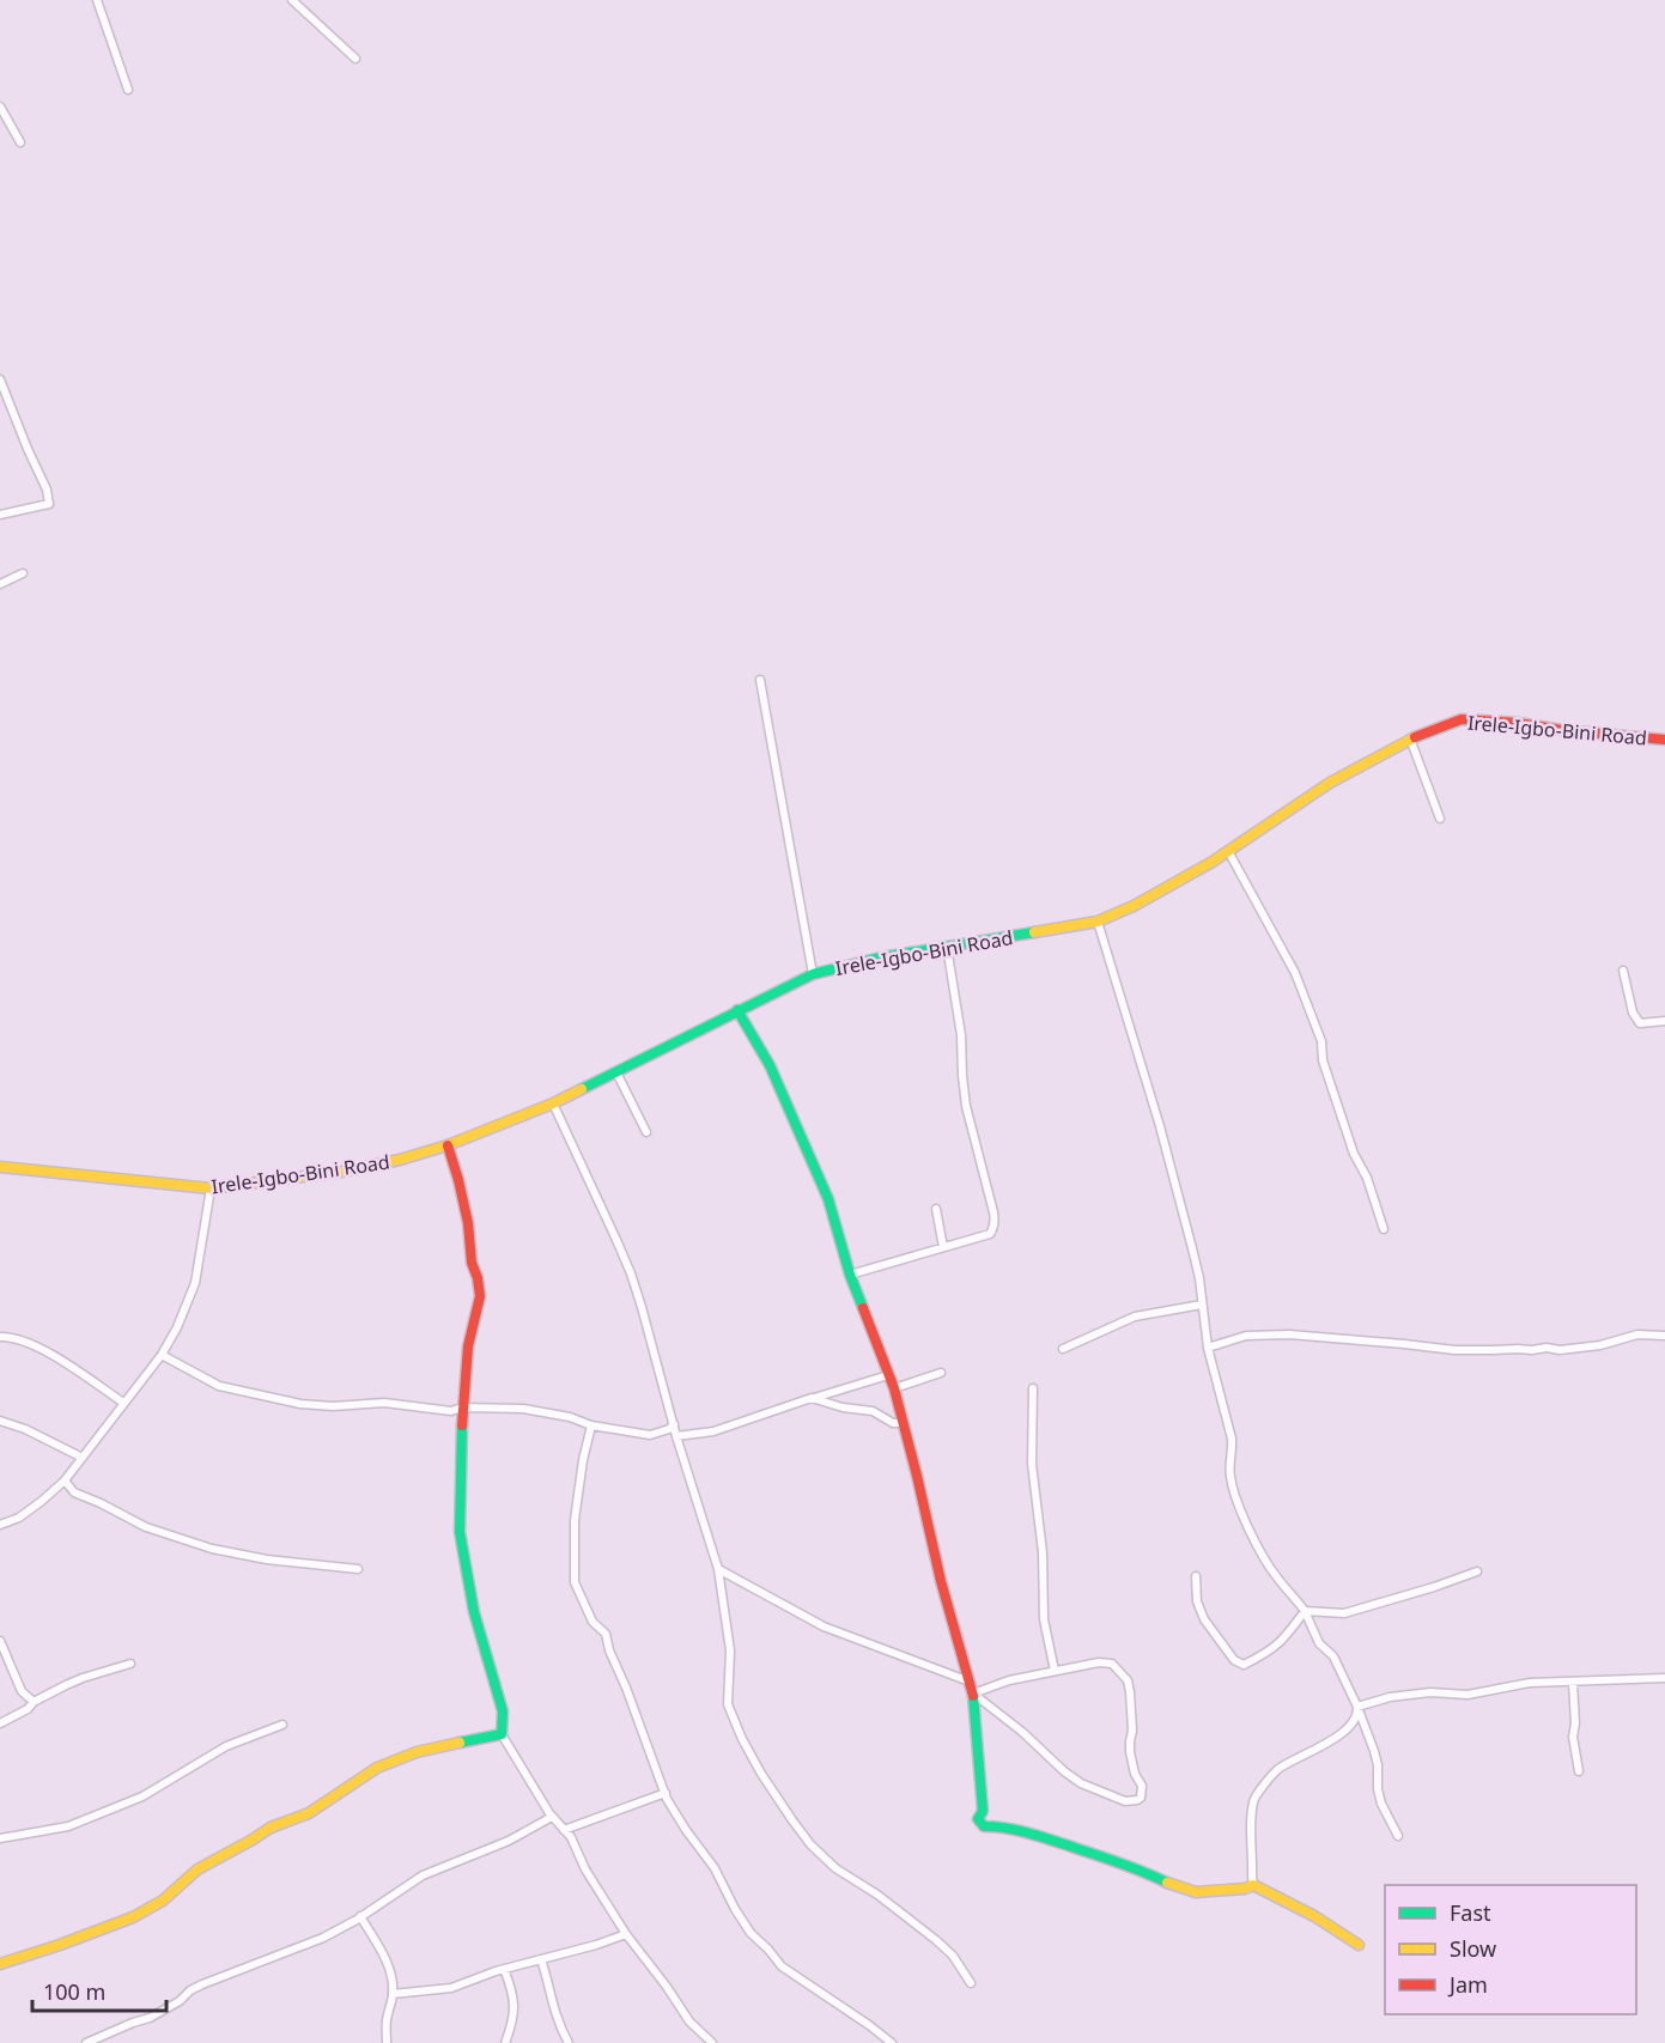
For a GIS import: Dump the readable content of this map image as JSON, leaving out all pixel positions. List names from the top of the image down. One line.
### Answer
{"streets":{"street":["Irele-Igbo-Bini Road"]},"legend":["Fast","Slow","Jam"],"scale_bar":"100 m"}
